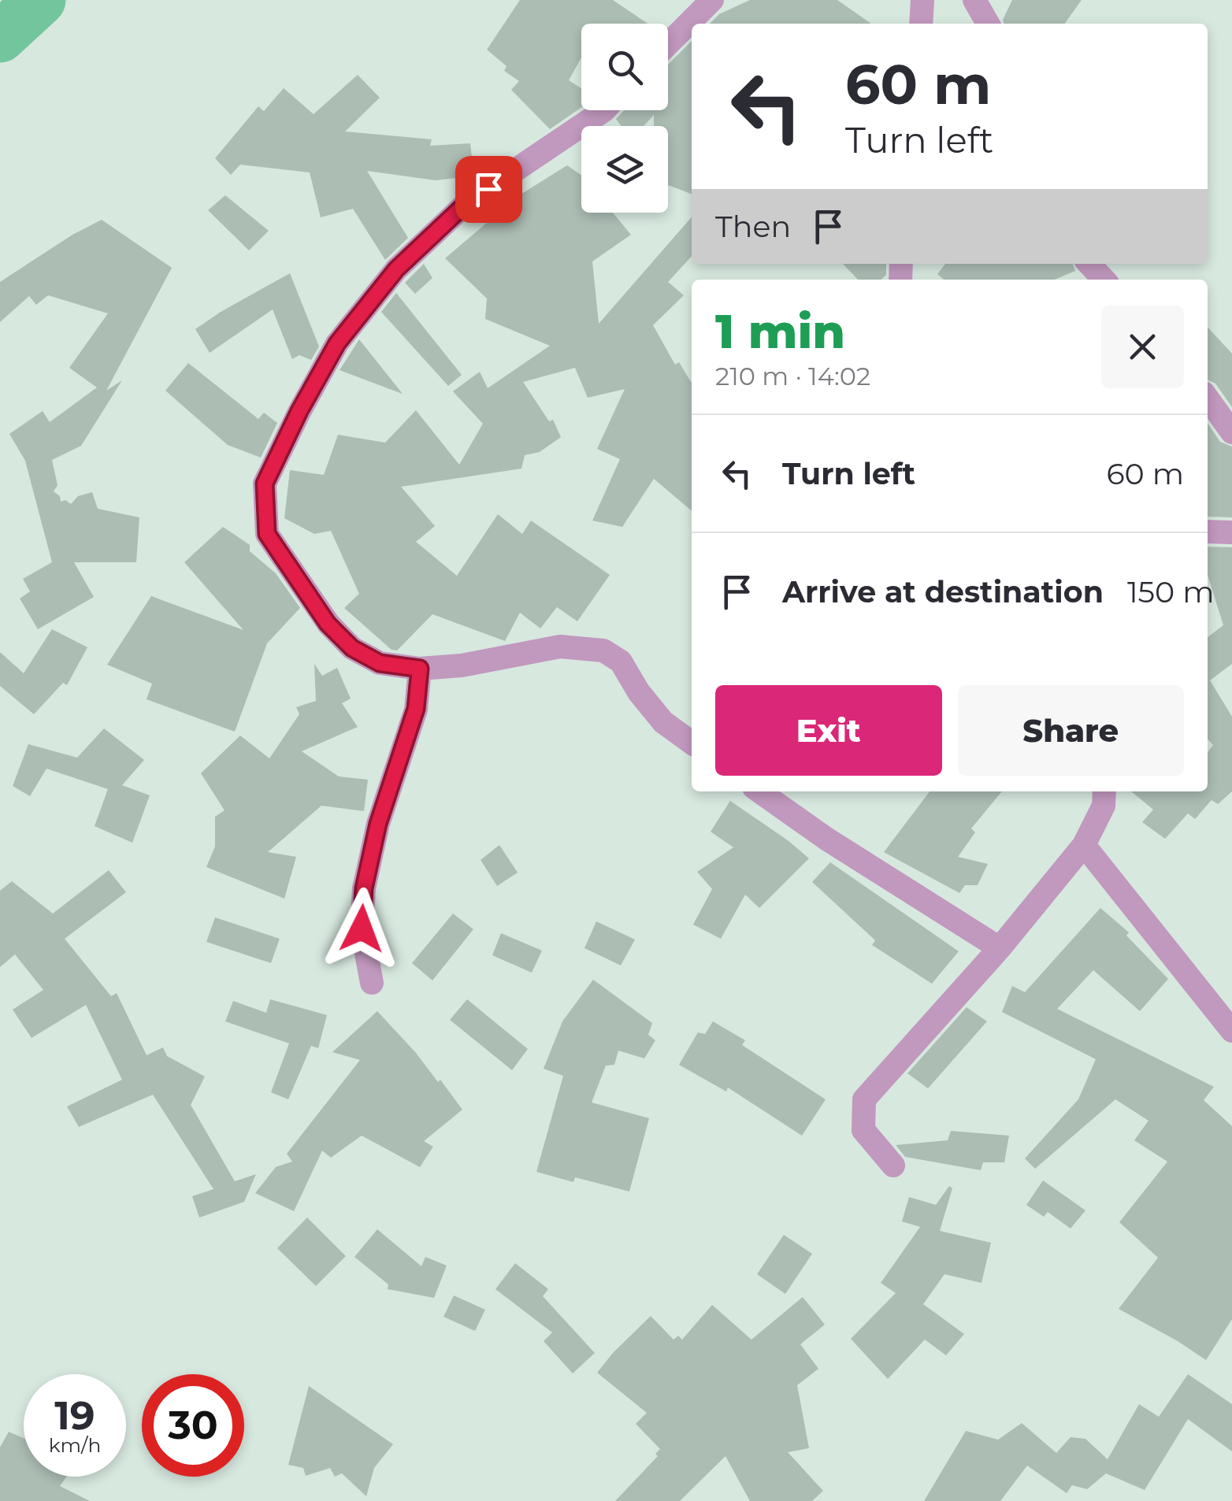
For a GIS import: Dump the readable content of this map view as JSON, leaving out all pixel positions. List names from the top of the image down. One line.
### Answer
{"page":{"turn":["60 m","Turn left"],"then":"Then","heading":["1 min","210 m · 14:02"],"list":[{"name":"Turn left","value":"60 m"},{"name":"Arrive at destination","value":"150 m"}],"buttons":["Exit","Share"],"speed":"19 km/h","limit":"30"}}
